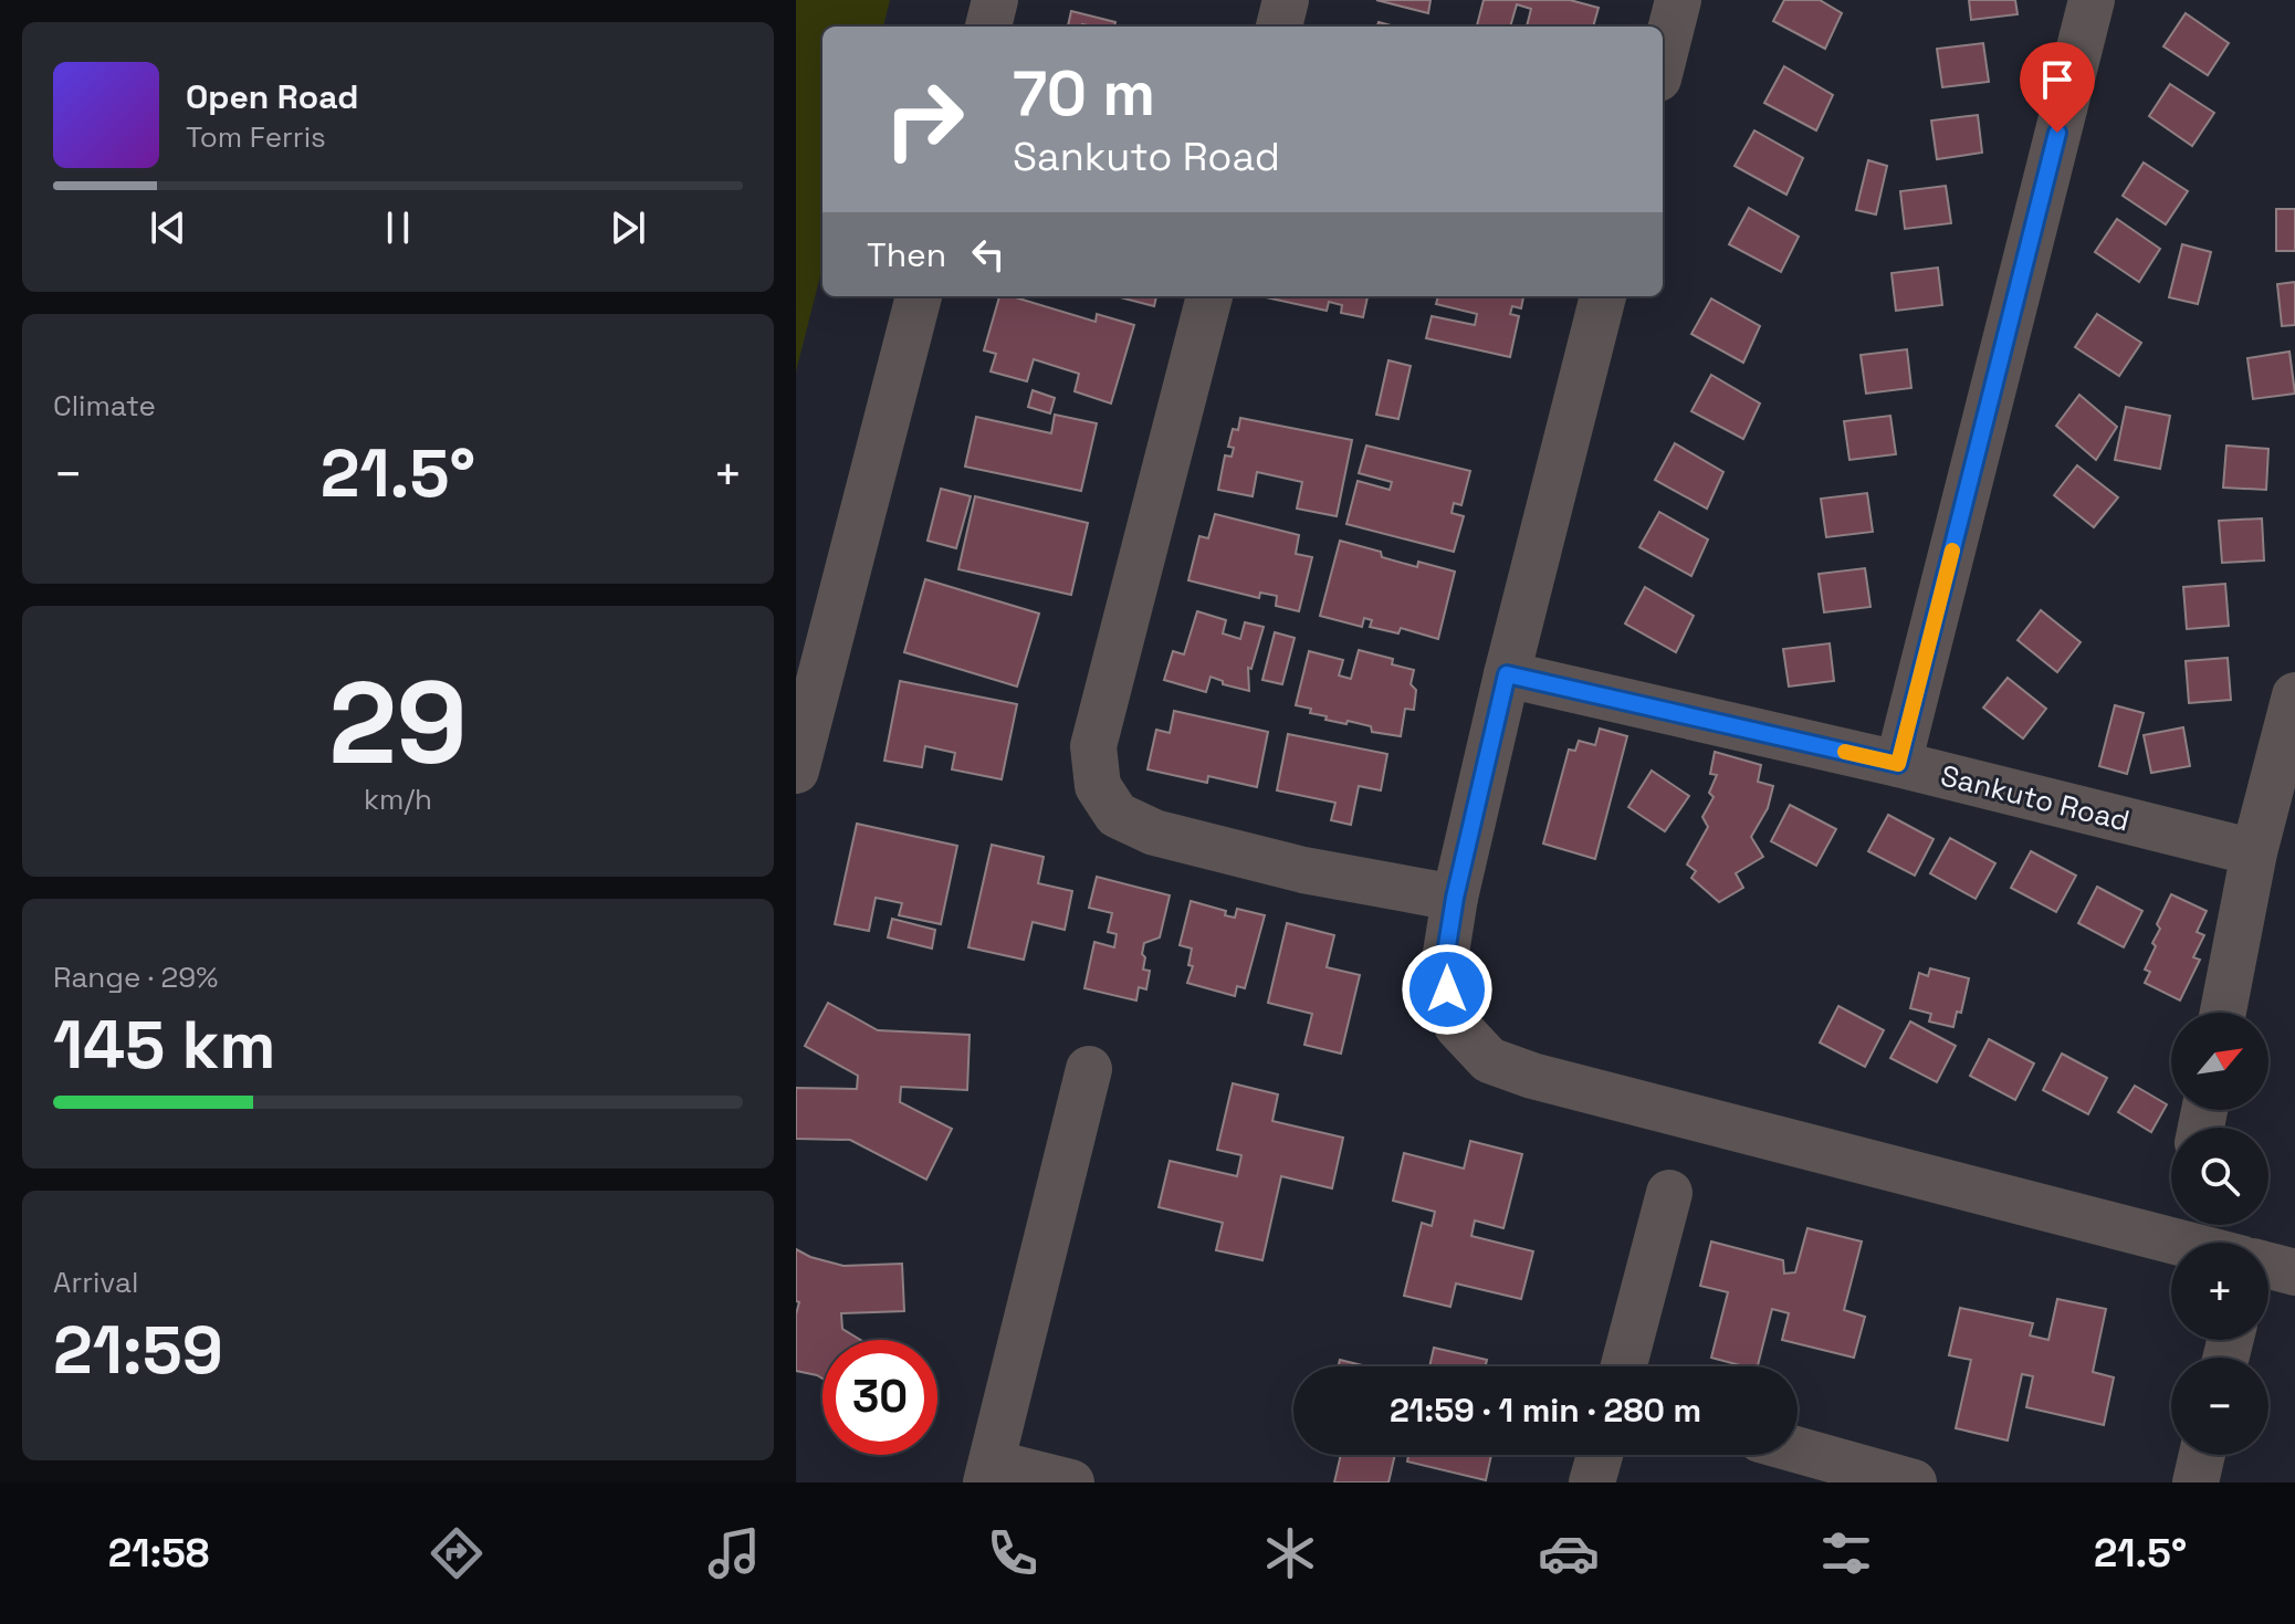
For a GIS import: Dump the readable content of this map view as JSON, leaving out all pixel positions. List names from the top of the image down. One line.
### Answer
{"streets":{"street":["Sankuto Road"]},"north":"top right","page":{"turn":["70 m","Sankuto Road"],"song":["Open Road","Tom Ferris"],"then":"Then","tile":["Climate",["29","km/h"],["Range · 29%","145 km"],["Arrival","21:59"]],"heat":["−","21.5°","+"],"map_buttons":["+","−"],"limit":"30","trip":"21:59 · 1 min · 280 m","tabs":["21:58","21.5°"]}}
